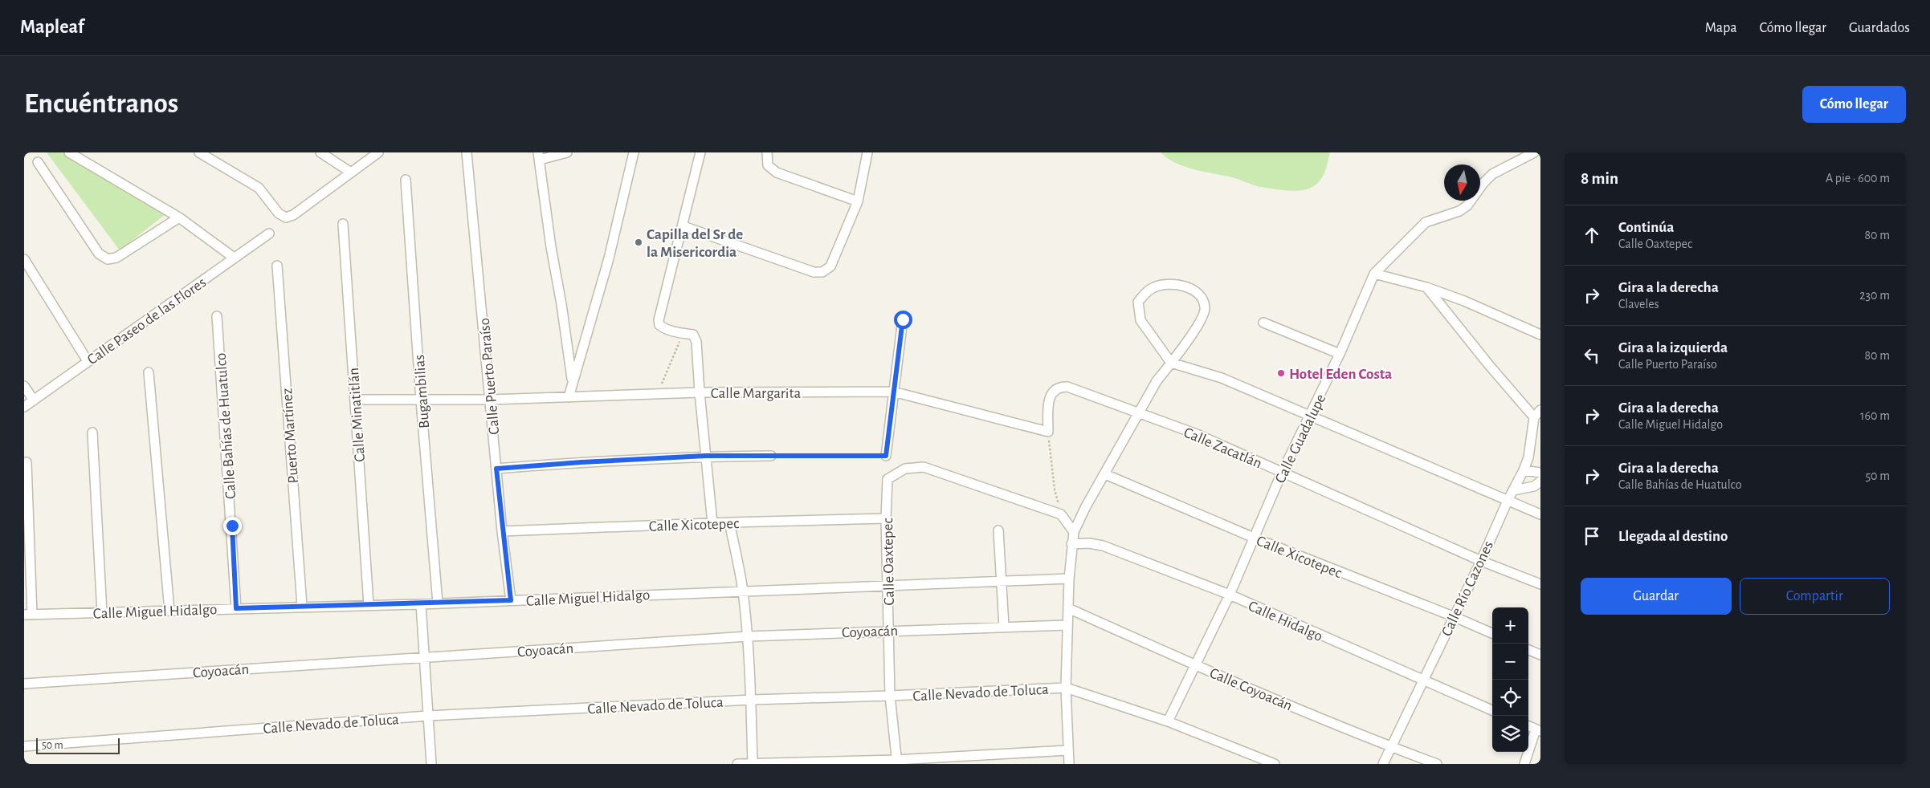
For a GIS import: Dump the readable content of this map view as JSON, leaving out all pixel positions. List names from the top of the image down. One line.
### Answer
{"streets":{"street":["Calle Paseo de las Flores","Calle Puerto Paraíso","Bugambilias","Calle Margarita","Calle Minatitlán","Calle Bahías de Huatulco","Puerto Martínez","Calle Guadalupe","Calle Zacatlán","Calle Xicotepec","Calle Oaxtepec","Calle Río Cazones","Calle Miguel Hidalgo","Calle Hidalgo","Coyoacán","Calle Coyoacán","Calle Nevado de Toluca"]},"crossings":[["Calle Puerto Paraíso","Calle Margarita"],["Calle Puerto Paraíso","Calle Xicotepec"],["Calle Puerto Paraíso","Calle Miguel Hidalgo"],["Bugambilias","Calle Margarita"],["Bugambilias","Calle Miguel Hidalgo"],["Calle Margarita","Calle Minatitlán"],["Calle Margarita","Calle Zacatlán"],["Calle Minatitlán","Calle Miguel Hidalgo"],["Calle Bahías de Huatulco","Calle Miguel Hidalgo"],["Puerto Martínez","Calle Miguel Hidalgo"],["Calle Guadalupe","Calle Zacatlán"],["Calle Guadalupe","Calle Xicotepec"],["Calle Guadalupe","Calle Hidalgo"],["Calle Guadalupe","Calle Coyoacán"],["Calle Guadalupe","Calle Nevado de Toluca"],["Calle Zacatlán","Calle Río Cazones"],["Calle Xicotepec","Calle Oaxtepec"],["Calle Xicotepec","Calle Río Cazones"],["Calle Oaxtepec","Calle Miguel Hidalgo"],["Calle Oaxtepec","Coyoacán"],["Calle Oaxtepec","Calle Nevado de Toluca"],["Calle Río Cazones","Calle Hidalgo"],["Calle Río Cazones","Calle Coyoacán"]],"places":["Capilla del Sr de la Misericordia","Hotel Eden Costa"],"scale_bar":"50 m","north":"bottom","page":{"header":"Mapleaf","nav":["Mapa","Cómo llegar","Guardados"],"buttons":["Cómo llegar",["Guardar","Compartir"]],"title":"Encuéntranos","heading":["8 min","A pie · 600 m"],"list":[["Continúa","Calle Oaxtepec","80 m"],["Gira a la derecha","Claveles","230 m"],["Gira a la izquierda","Calle Puerto Paraíso","80 m"],["Gira a la derecha","Calle Miguel Hidalgo","160 m"],["Gira a la derecha","Calle Bahías de Huatulco","50 m"],"Llegada al destino"],"map_buttons":["+","−"],"scale":"50 m"}}
